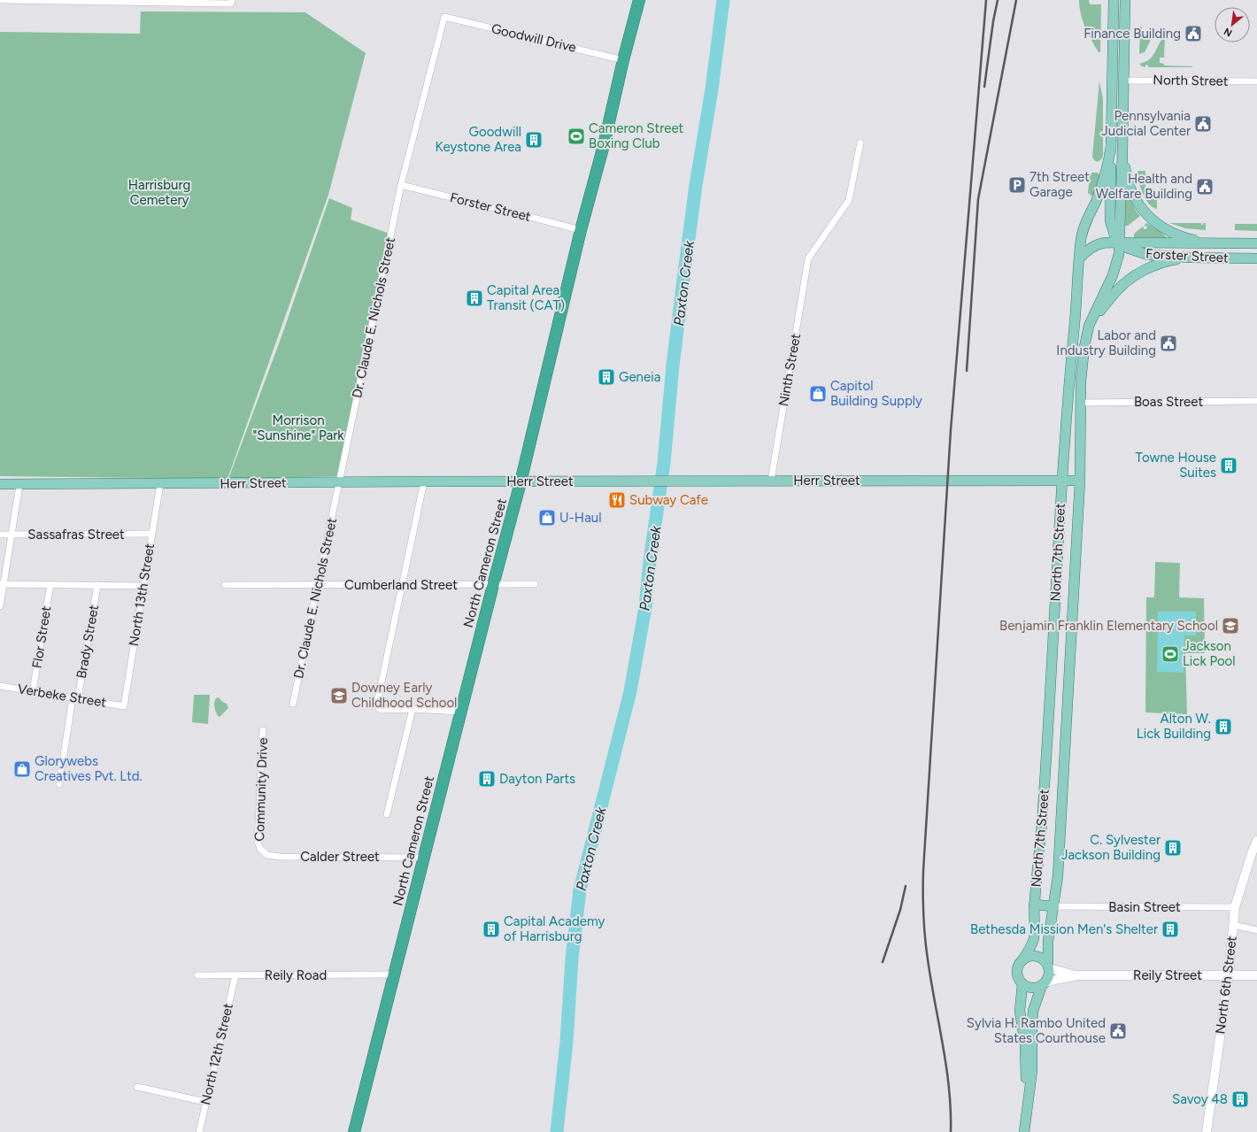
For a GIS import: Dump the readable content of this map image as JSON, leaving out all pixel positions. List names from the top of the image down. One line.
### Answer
{"streets":{"highway":["North Cameron Street"],"main road":["Forster Street","Herr Street","North 7th Street","Reily Street","North 6th Street"],"street":["Goodwill Drive","North Street","Dr. Claude E. Nichols Street","Ninth Street","Boas Street","Sassafras Street","Cumberland Street","North 13th Street","Flor Street","Brady Street","Verbeke Street","Community Drive","Calder Street","Basin Street","Reily Road","North 12th Street"]},"crossings":[["Goodwill Drive","Dr. Claude E. Nichols Street"],["Goodwill Drive","North Cameron Street"],["Forster Street","Dr. Claude E. Nichols Street"],["Forster Street","North 7th Street"],["Forster Street","North Cameron Street"],["Dr. Claude E. Nichols Street","Herr Street"],["Dr. Claude E. Nichols Street","Cumberland Street"],["Ninth Street","Herr Street"],["Boas Street","North 7th Street"],["Herr Street","North 7th Street"],["Herr Street","North Cameron Street"],["Herr Street","North 13th Street"],["Sassafras Street","North 13th Street"],["North 7th Street","Basin Street"],["North 7th Street","Reily Street"],["North Cameron Street","Cumberland Street"],["North Cameron Street","Calder Street"],["North Cameron Street","Reily Road"],["North 13th Street","Verbeke Street"],["Flor Street","Verbeke Street"],["Brady Street","Verbeke Street"],["Community Drive","Calder Street"],["Basin Street","North 6th Street"],["Reily Road","North 12th Street"],["Reily Street","North 6th Street"]],"water":["Paxton Creek"],"parks":["Harrisburg Cemetery","Morrison \"Sunshine\" Park"],"places":{"public building":["Finance Building","Pennsylvania Judicial Center","Health and Welfare Building","Labor and Industry Building","Sylvia H. Rambo United States Courthouse"],"sports":["Cameron Street Boxing Club","Jackson Lick Pool"],"building":["Goodwill Keystone Area","Capital Area Transit (CAT)","Geneia","Towne House Suites","Alton W. Lick Building","Dayton Parts","C. Sylvester Jackson Building","Capital Academy of Harrisburg","Bethesda Mission Men's Shelter","Savoy 48"],"parking":["7th Street Garage"],"shop":["Capitol Building Supply","U-Haul","Glorywebs Creatives Pvt. Ltd."],"restaurant":["Subway Cafe"],"school or university":["Benjamin Franklin Elementary School","Downey Early Childhood School"]},"north":"bottom left"}
